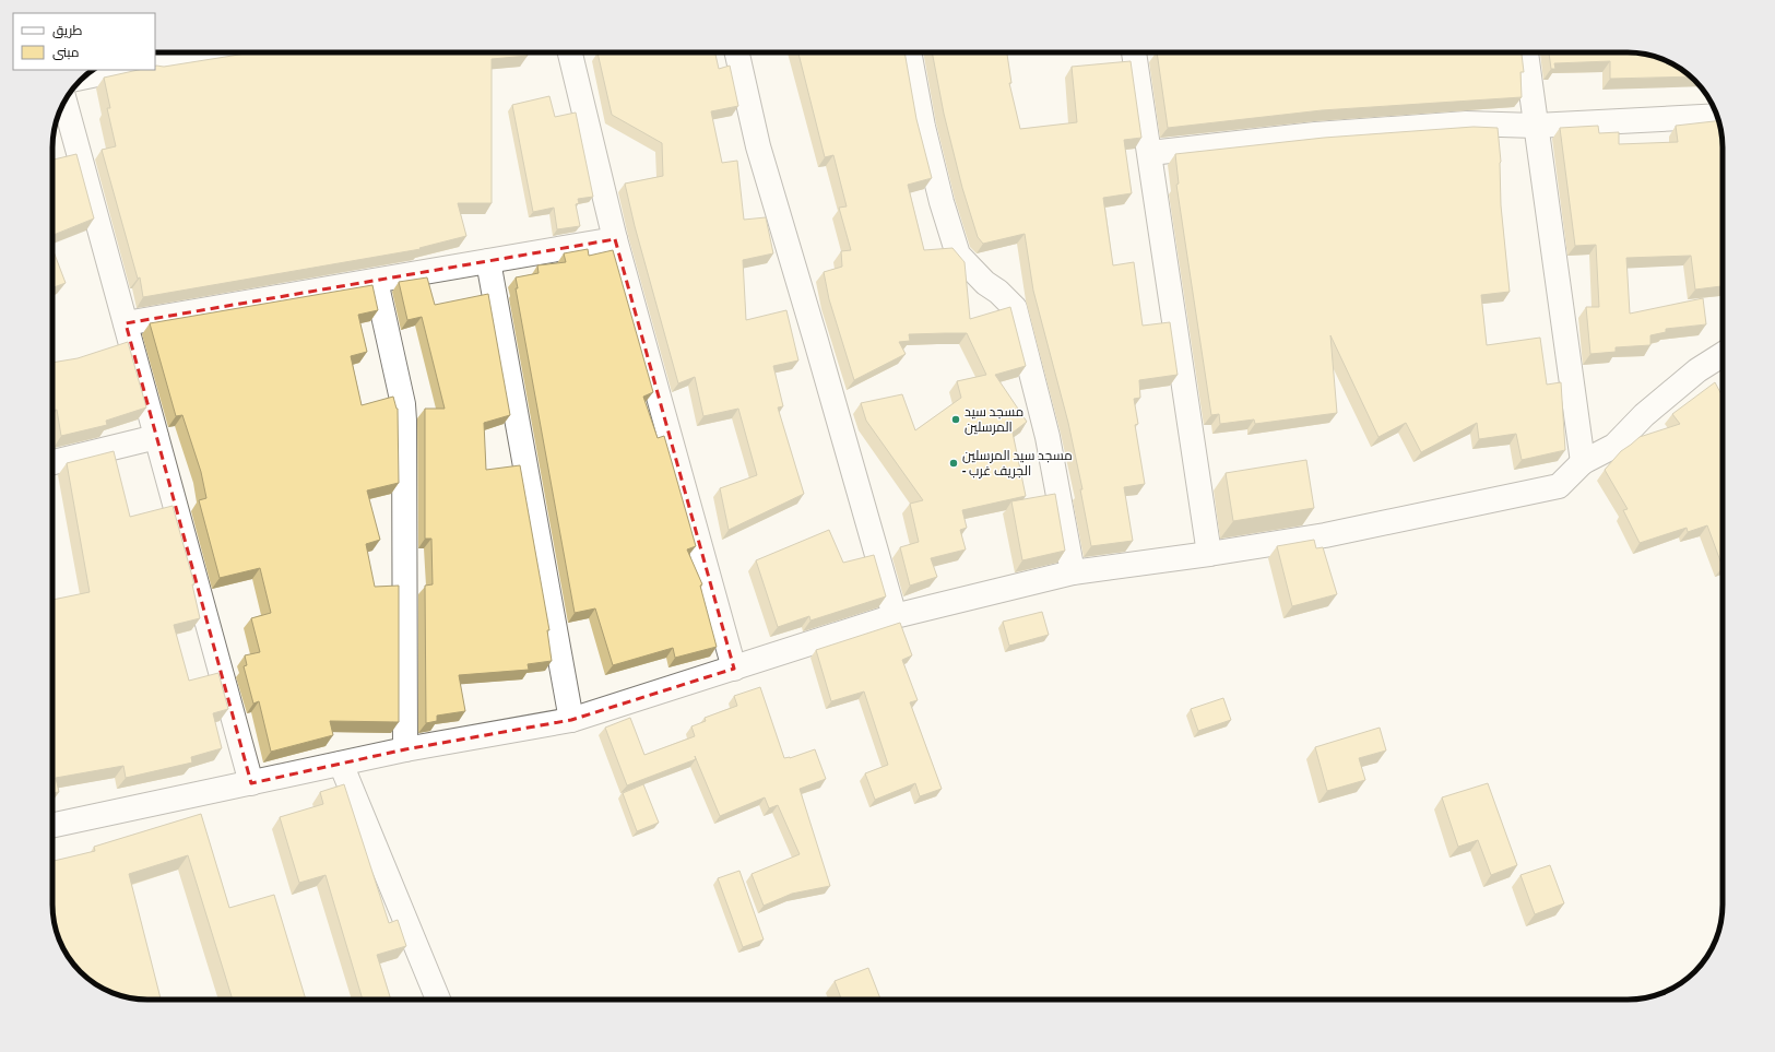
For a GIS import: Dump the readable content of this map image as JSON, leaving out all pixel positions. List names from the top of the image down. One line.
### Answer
{"places":["مسجد سيد المرسلين","مسجد سيد المرسلين - الجريف غرب"],"legend":["طريق","مبنى"]}
